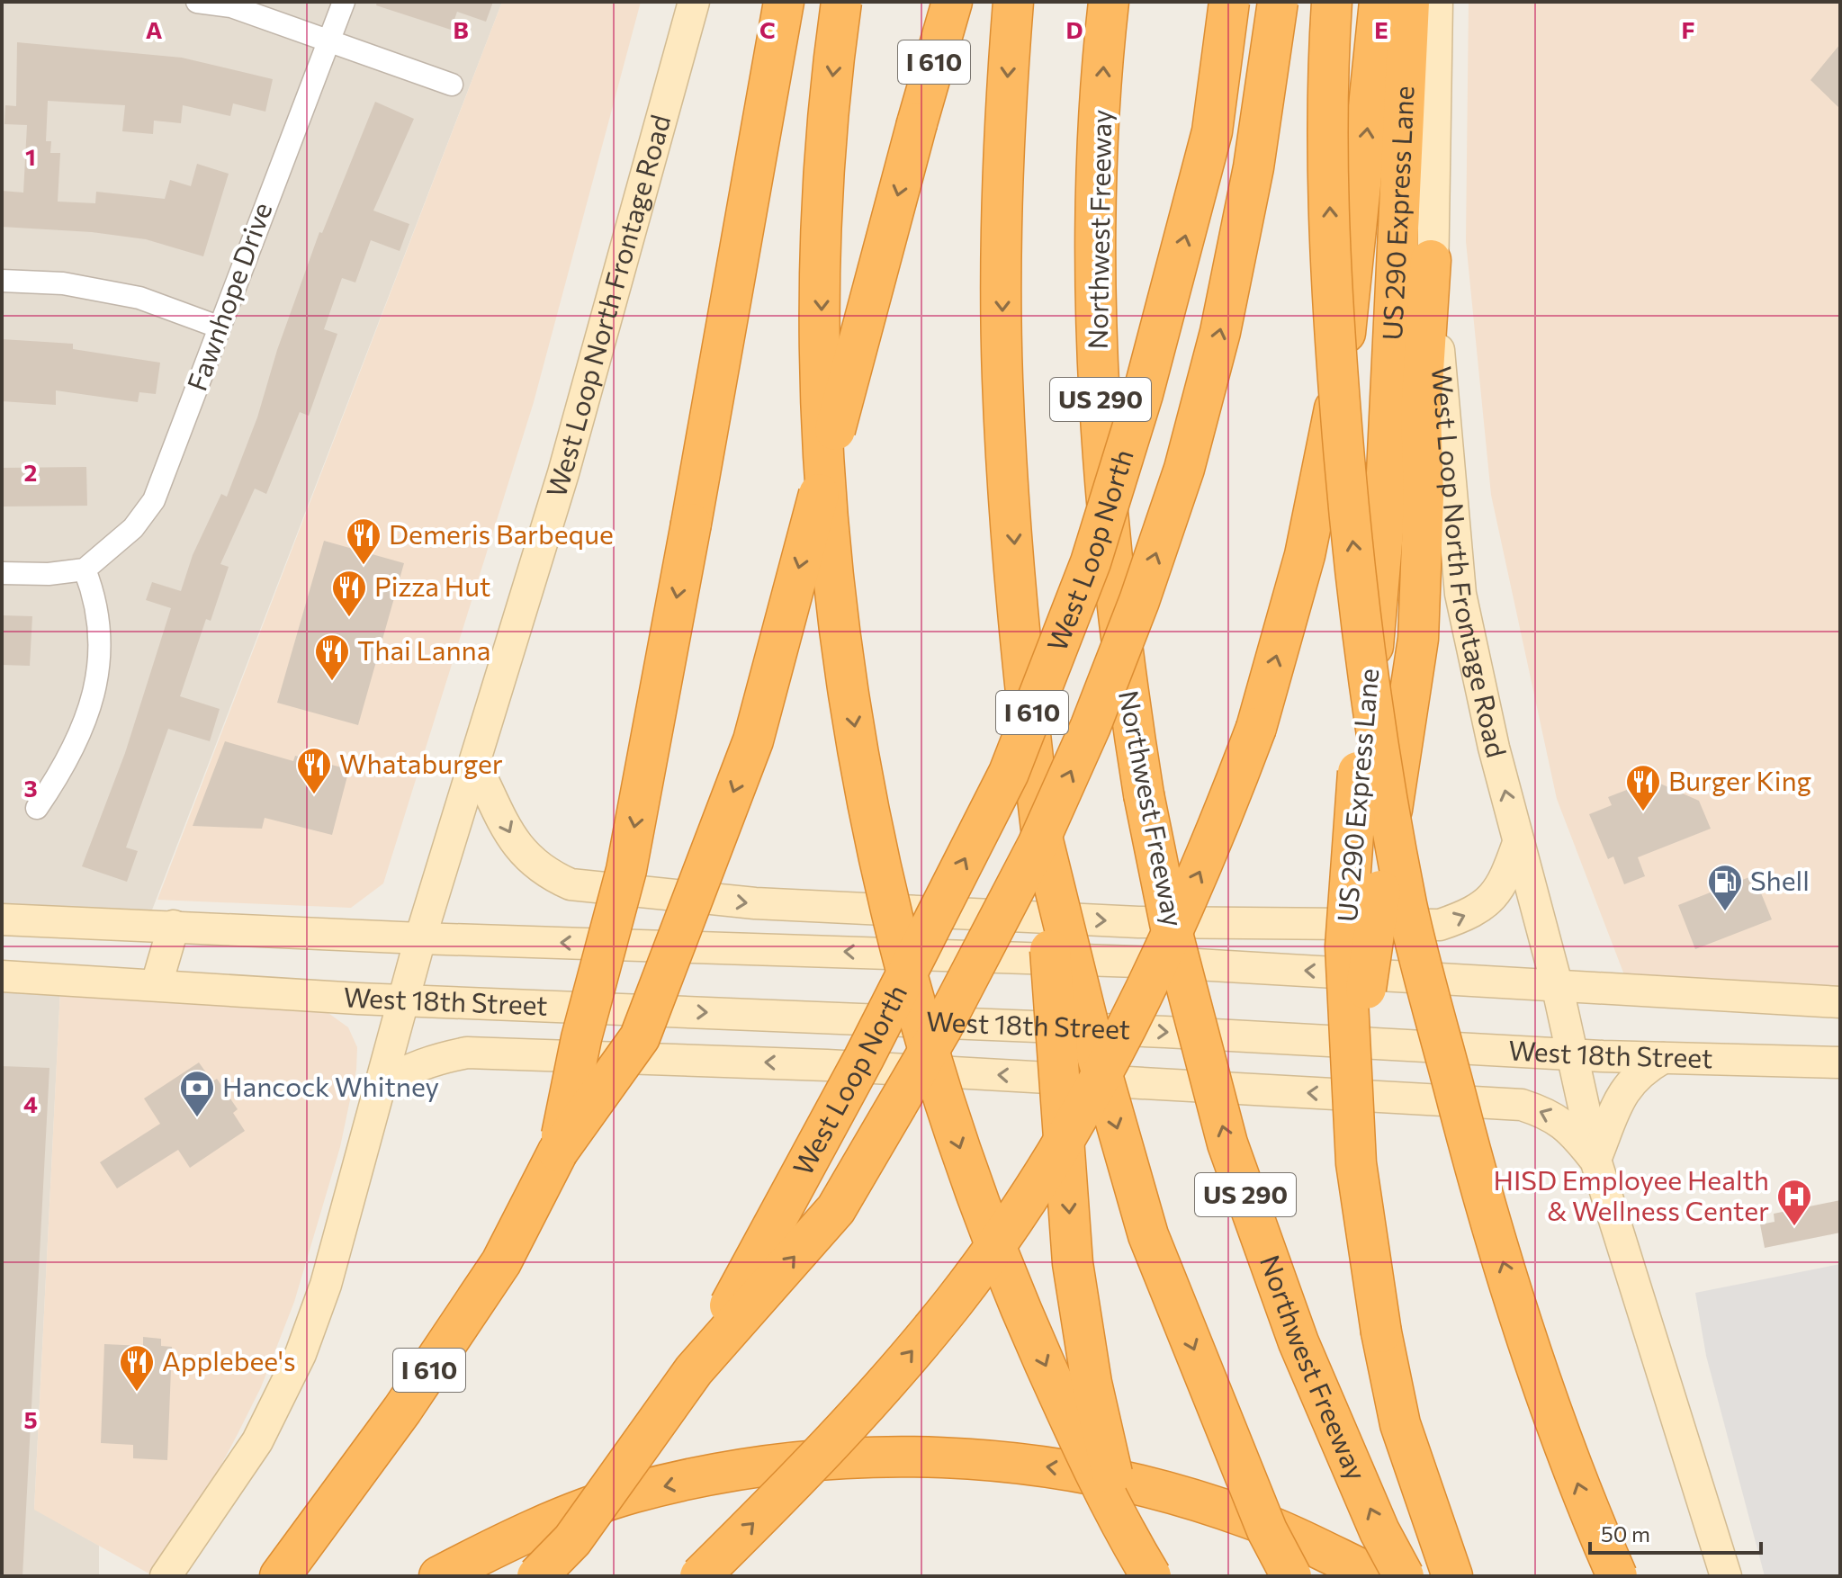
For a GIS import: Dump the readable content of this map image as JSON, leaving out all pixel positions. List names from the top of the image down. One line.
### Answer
{"streets":{"highway":["I 610","US 290 Express Lane","Northwest Freeway","US 290","West Loop North"],"main road":["West Loop North Frontage Road","West 18th Street"],"street":["Fawnhope Drive"]},"crossings":[["I 610","West Loop North"],["West Loop North Frontage Road","West 18th Street"]],"places":{"restaurant":["Demeris Barbeque","Pizza Hut","Thai Lanna","Whataburger","Burger King","Applebee's"],"fuel station":["Shell"],"bank":["Hancock Whitney"],"hospital":["HISD Employee Health & Wellness Center"]},"scale_bar":"50 m","grid":{"columns":["A","B","C","D","E","F"],"rows":["1","2","3","4","5"]}}
